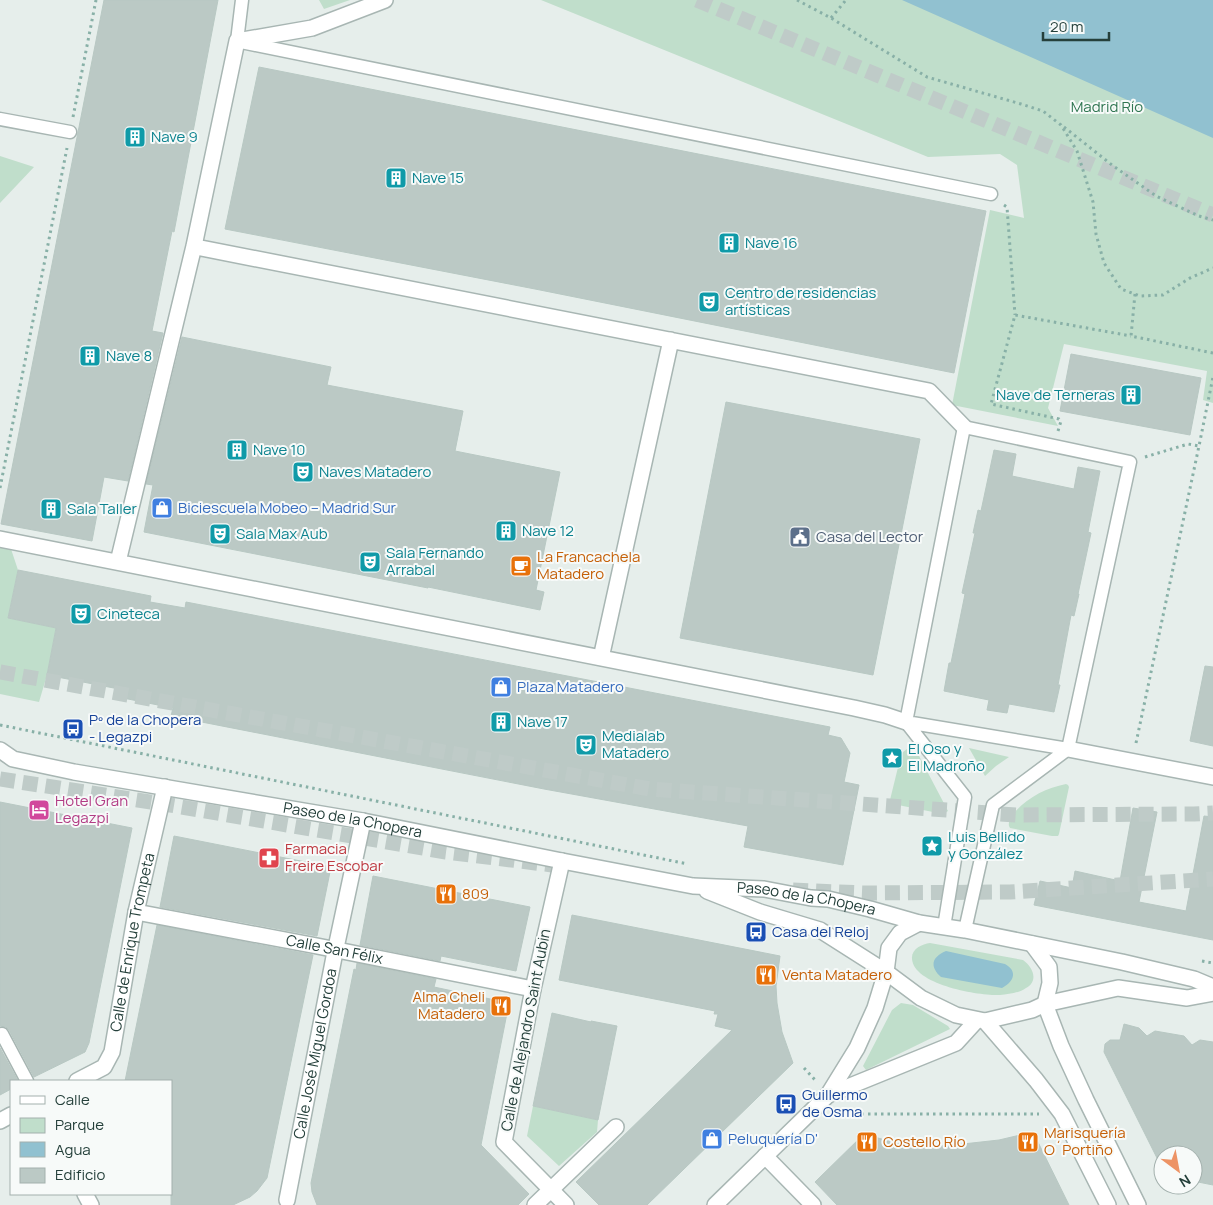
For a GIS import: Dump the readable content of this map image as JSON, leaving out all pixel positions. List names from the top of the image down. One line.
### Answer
{"streets":{"street":["Paseo de la Chopera","Calle de Enrique Trompeta","Calle San Félix","Calle de Alejandro Saint Aubin","Calle José Miguel Gordoa"]},"crossings":[["Paseo de la Chopera","Calle de Enrique Trompeta"],["Paseo de la Chopera","Calle de Alejandro Saint Aubin"],["Paseo de la Chopera","Calle José Miguel Gordoa"],["Calle de Enrique Trompeta","Calle San Félix"],["Calle San Félix","Calle de Alejandro Saint Aubin"],["Calle San Félix","Calle José Miguel Gordoa"]],"parks":["Madrid Río"],"places":{"building":["Nave 9","Nave 15","Nave 16","Nave 8","Nave de Terneras","Nave 10","Sala Taller","Nave 12","Nave 17"],"theatre":["Centro de residencias artísticas","Naves Matadero","Sala Max Aub","Sala Fernando Arrabal","Cineteca","Medialab Matadero"],"shop":["Biciescuela Mobeo – Madrid Sur","Plaza Matadero","Peluquería D'"],"public building":["Casa del Lector"],"cafe":["La Francachela Matadero"],"bus stop":["Pº de la Chopera - Legazpi","Casa del Reloj","Guillermo de Osma"],"place":["El Oso y El Madroño","Luis Bellido y González"],"hotel":["Hotel Gran Legazpi"],"pharmacy":["Farmacia Freire Escobar"],"restaurant":["809","Venta Matadero","Alma Cheli Matadero","Costello Río","Marisquería O´Portiño"]},"legend":["Calle","Parque","Agua","Edificio"],"scale_bar":"20 m","north":"bottom right"}
